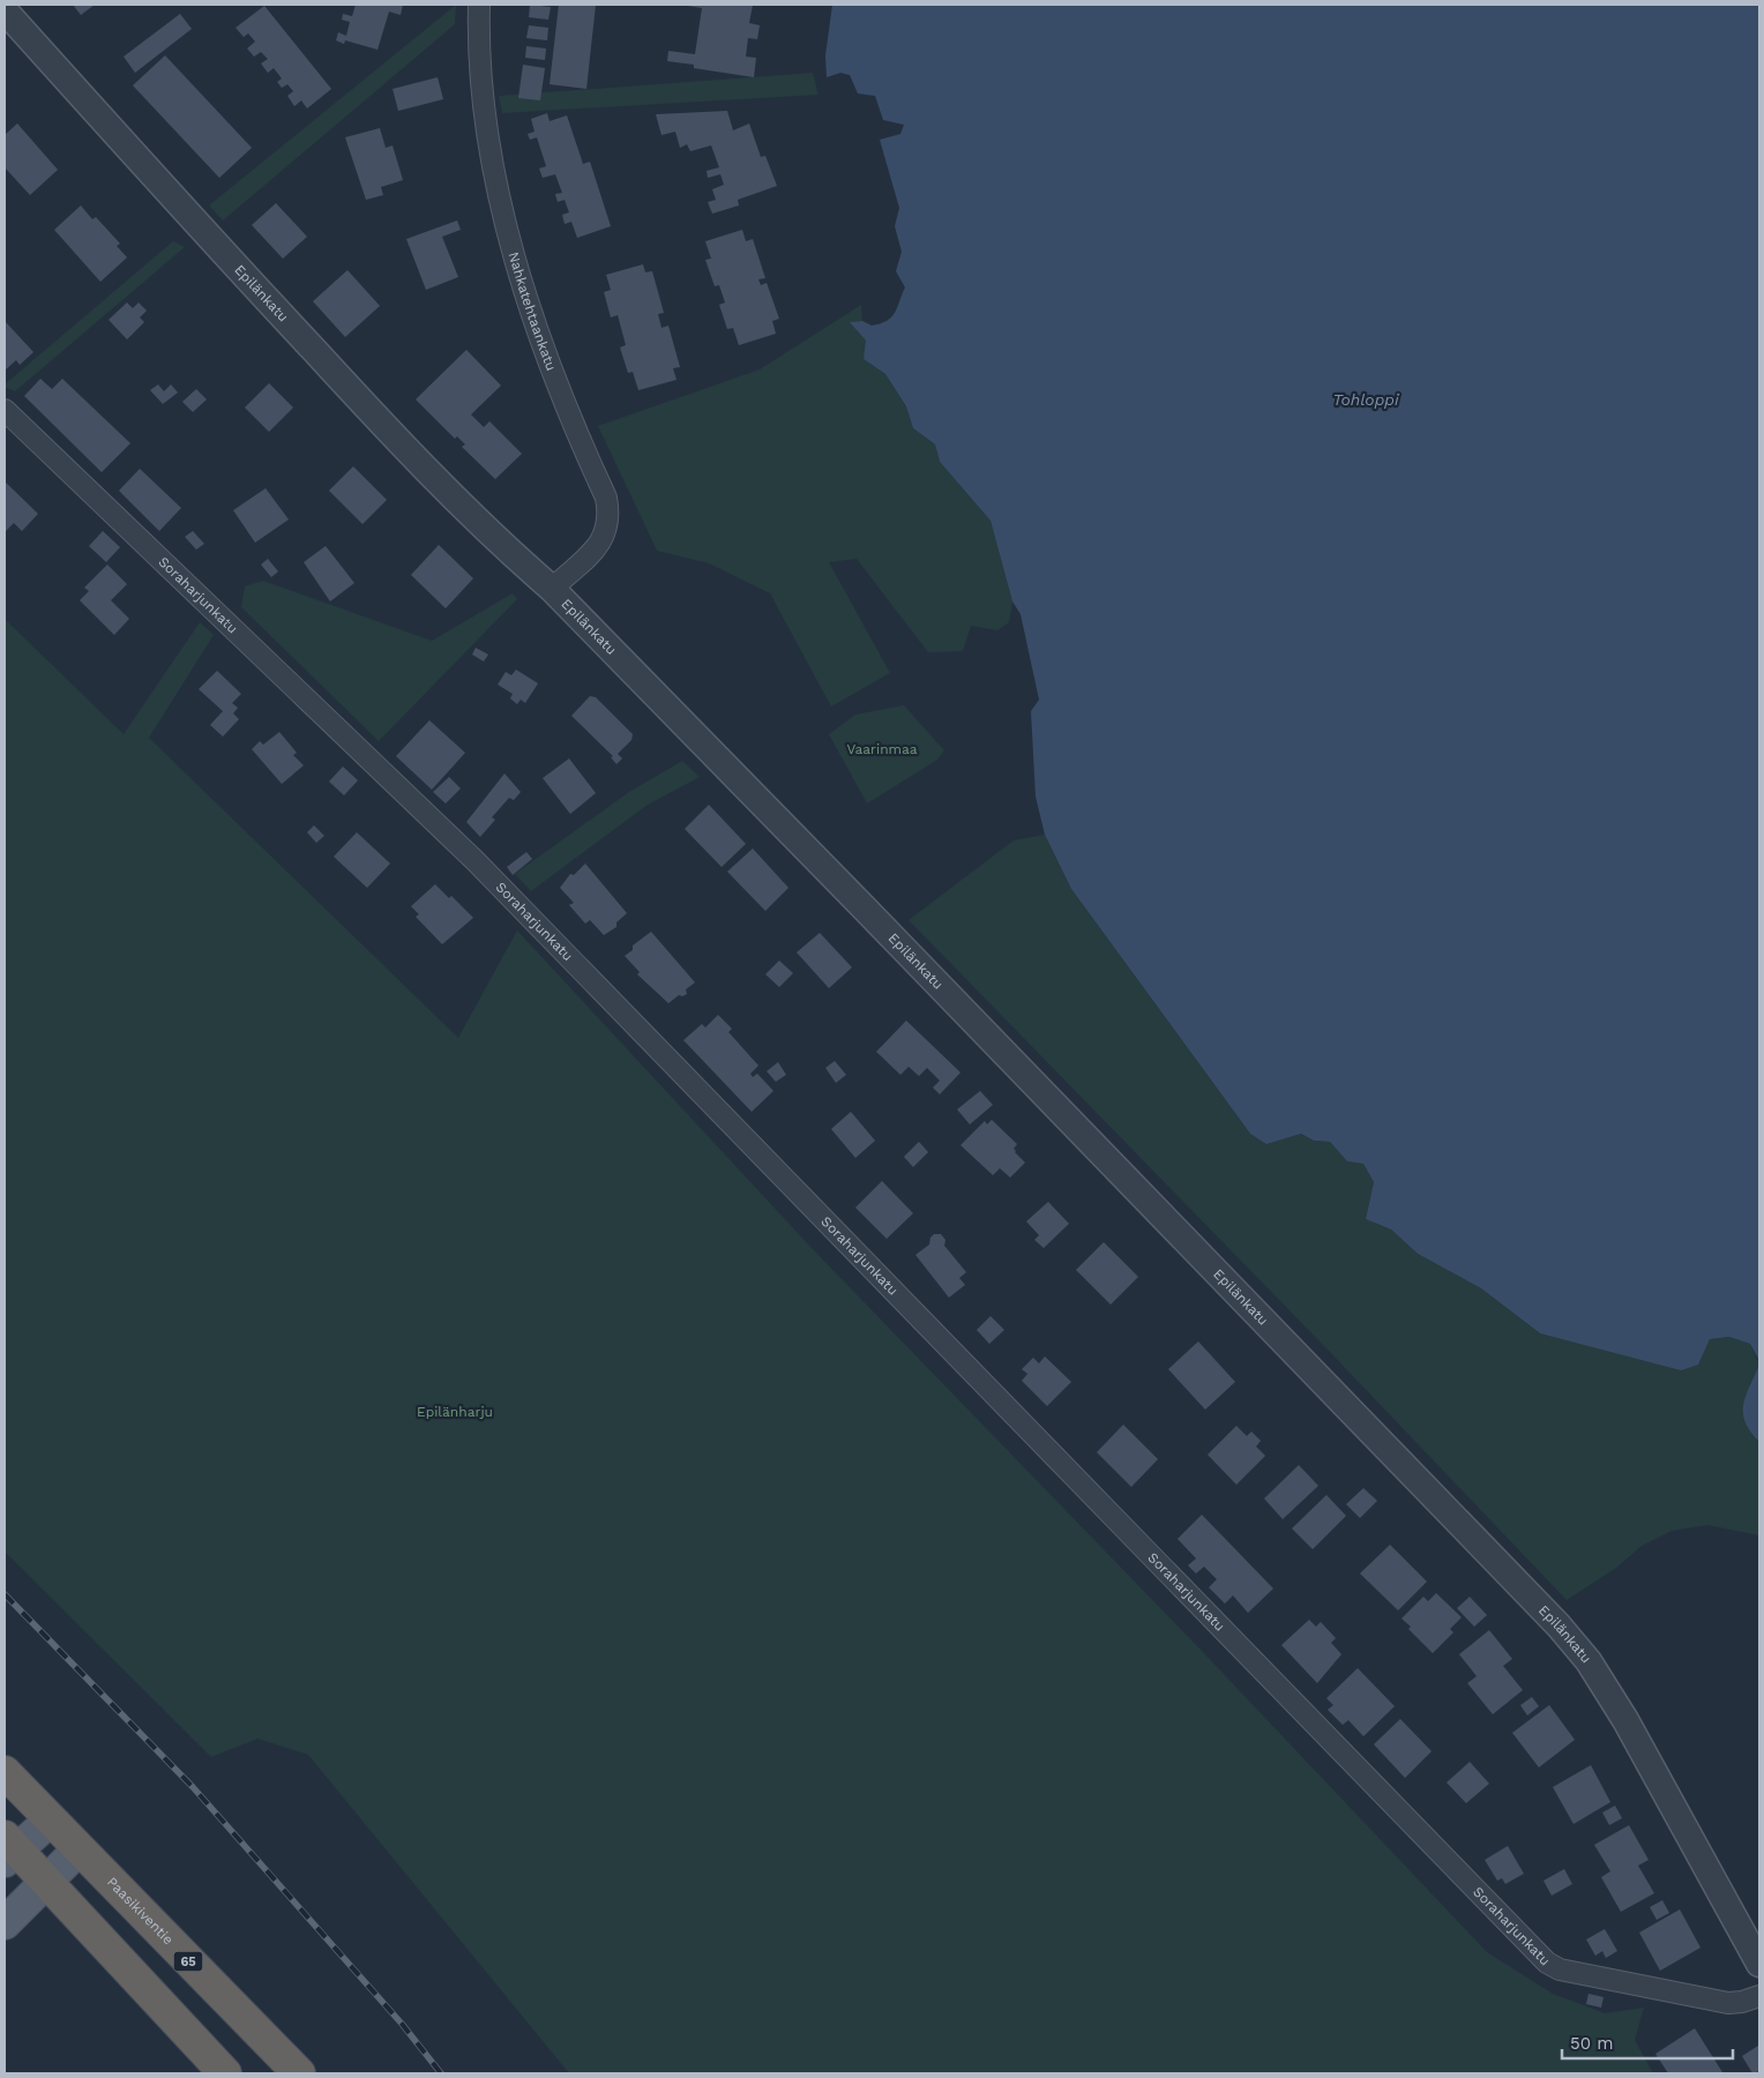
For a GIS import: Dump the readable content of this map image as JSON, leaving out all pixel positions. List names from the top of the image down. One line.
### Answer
{"streets":{"highway":["Paasikiventie","65"],"street":["Epilänkatu","Nahkatehtaankatu","Soraharjunkatu"]},"crossings":[["Epilänkatu","Nahkatehtaankatu"]],"water":["Tohloppi"],"parks":["Vaarinmaa","Epilänharju"],"scale_bar":"50 m"}
